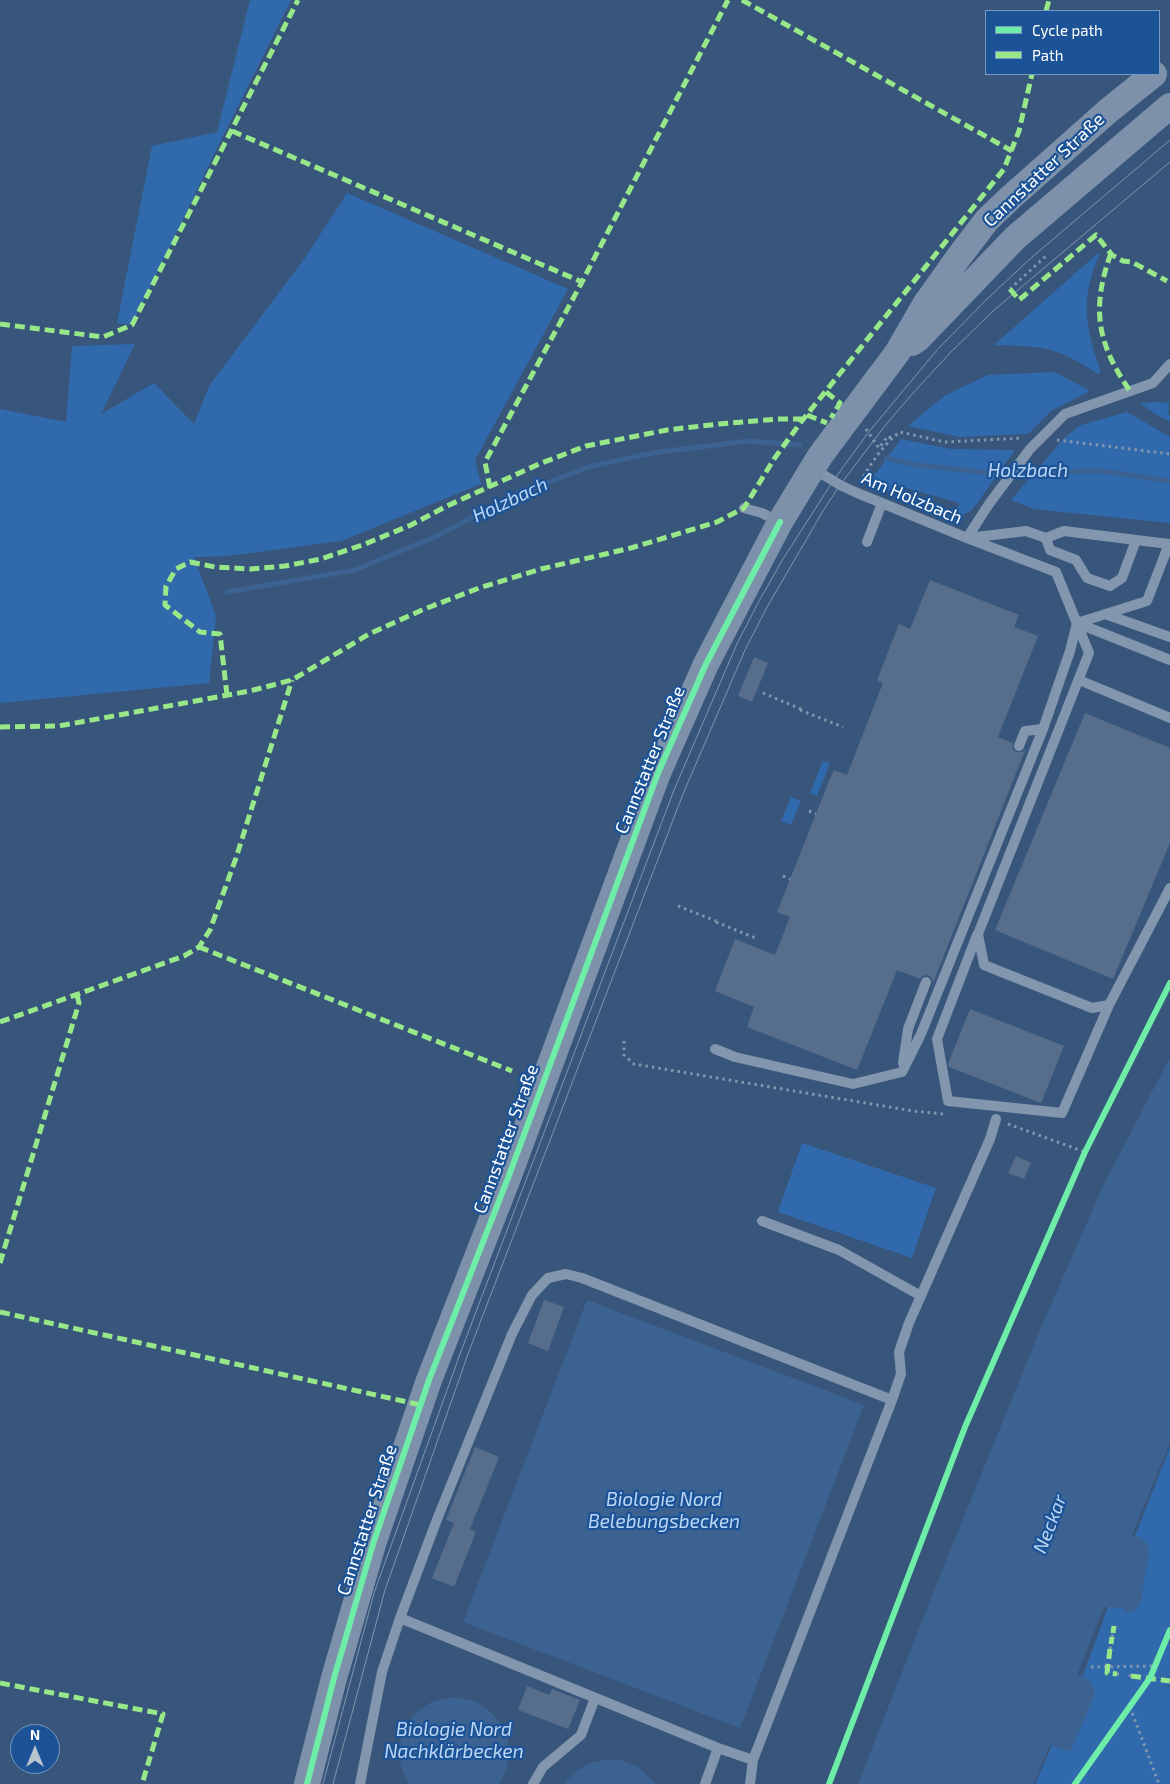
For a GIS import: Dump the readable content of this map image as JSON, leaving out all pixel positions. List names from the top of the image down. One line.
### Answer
{"streets":{"main road":["Cannstatter Straße"],"lane":["Am Holzbach"]},"crossings":[["Cannstatter Straße","Am Holzbach"]],"water":["Holzbach","Biologie Nord Belebungsbecken","Neckar","Biologie Nord Nachklärbecken"],"legend":["Cycle path","Path"],"north":"top"}
